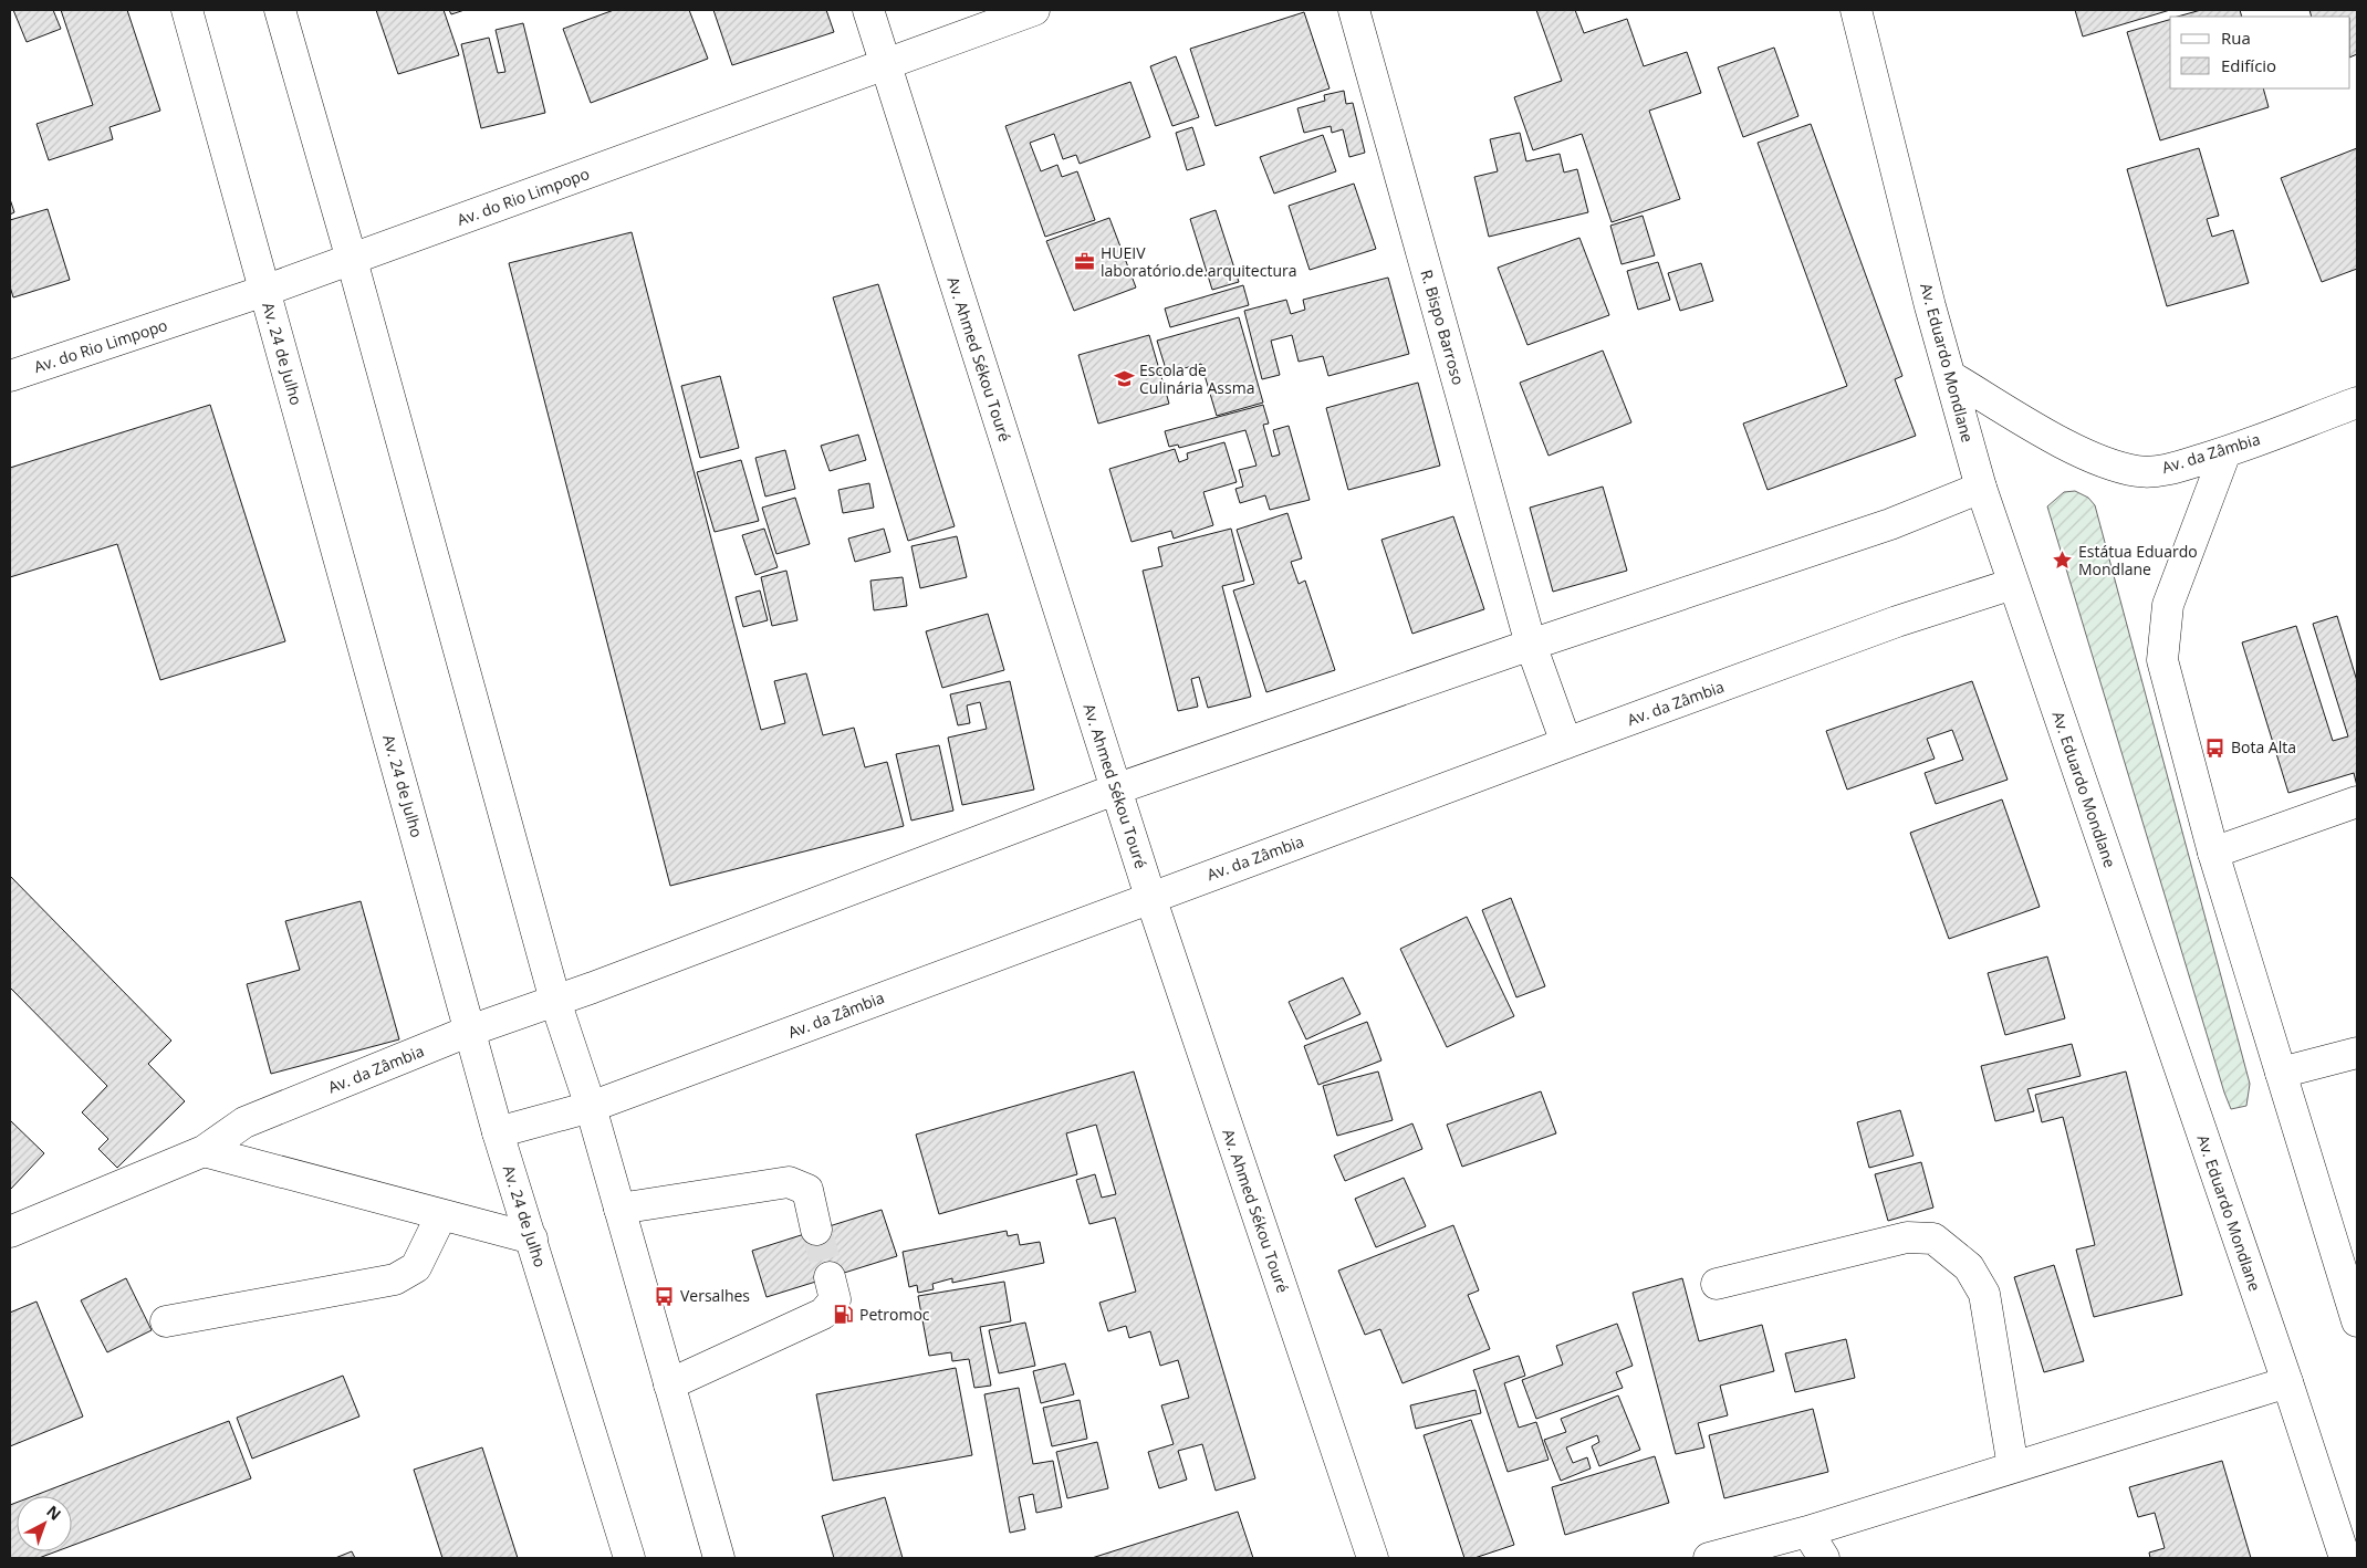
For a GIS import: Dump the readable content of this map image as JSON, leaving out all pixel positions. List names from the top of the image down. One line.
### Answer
{"streets":{"street":["Av. do Rio Limpopo","R. Bispo Barroso","Av. 24 de Julho","Av. Ahmed Sékou Touré","Av. Eduardo Mondlane","Av. da Zâmbia"]},"crossings":[["Av. do Rio Limpopo","Av. 24 de Julho"],["Av. do Rio Limpopo","Av. Ahmed Sékou Touré"],["R. Bispo Barroso","Av. da Zâmbia"],["Av. 24 de Julho","Av. da Zâmbia"],["Av. Ahmed Sékou Touré","Av. da Zâmbia"],["Av. Eduardo Mondlane","Av. da Zâmbia"]],"places":{"office":["HUEIV laboratório.de.arquitectura"],"school or university":["Escola de Culinária Assma"],"place":["Estátua Eduardo Mondlane"],"bus stop":["Bota Alta","Versalhes"],"fuel station":["Petromoc"]},"legend":["Rua","Edifício"],"north":"top right"}
